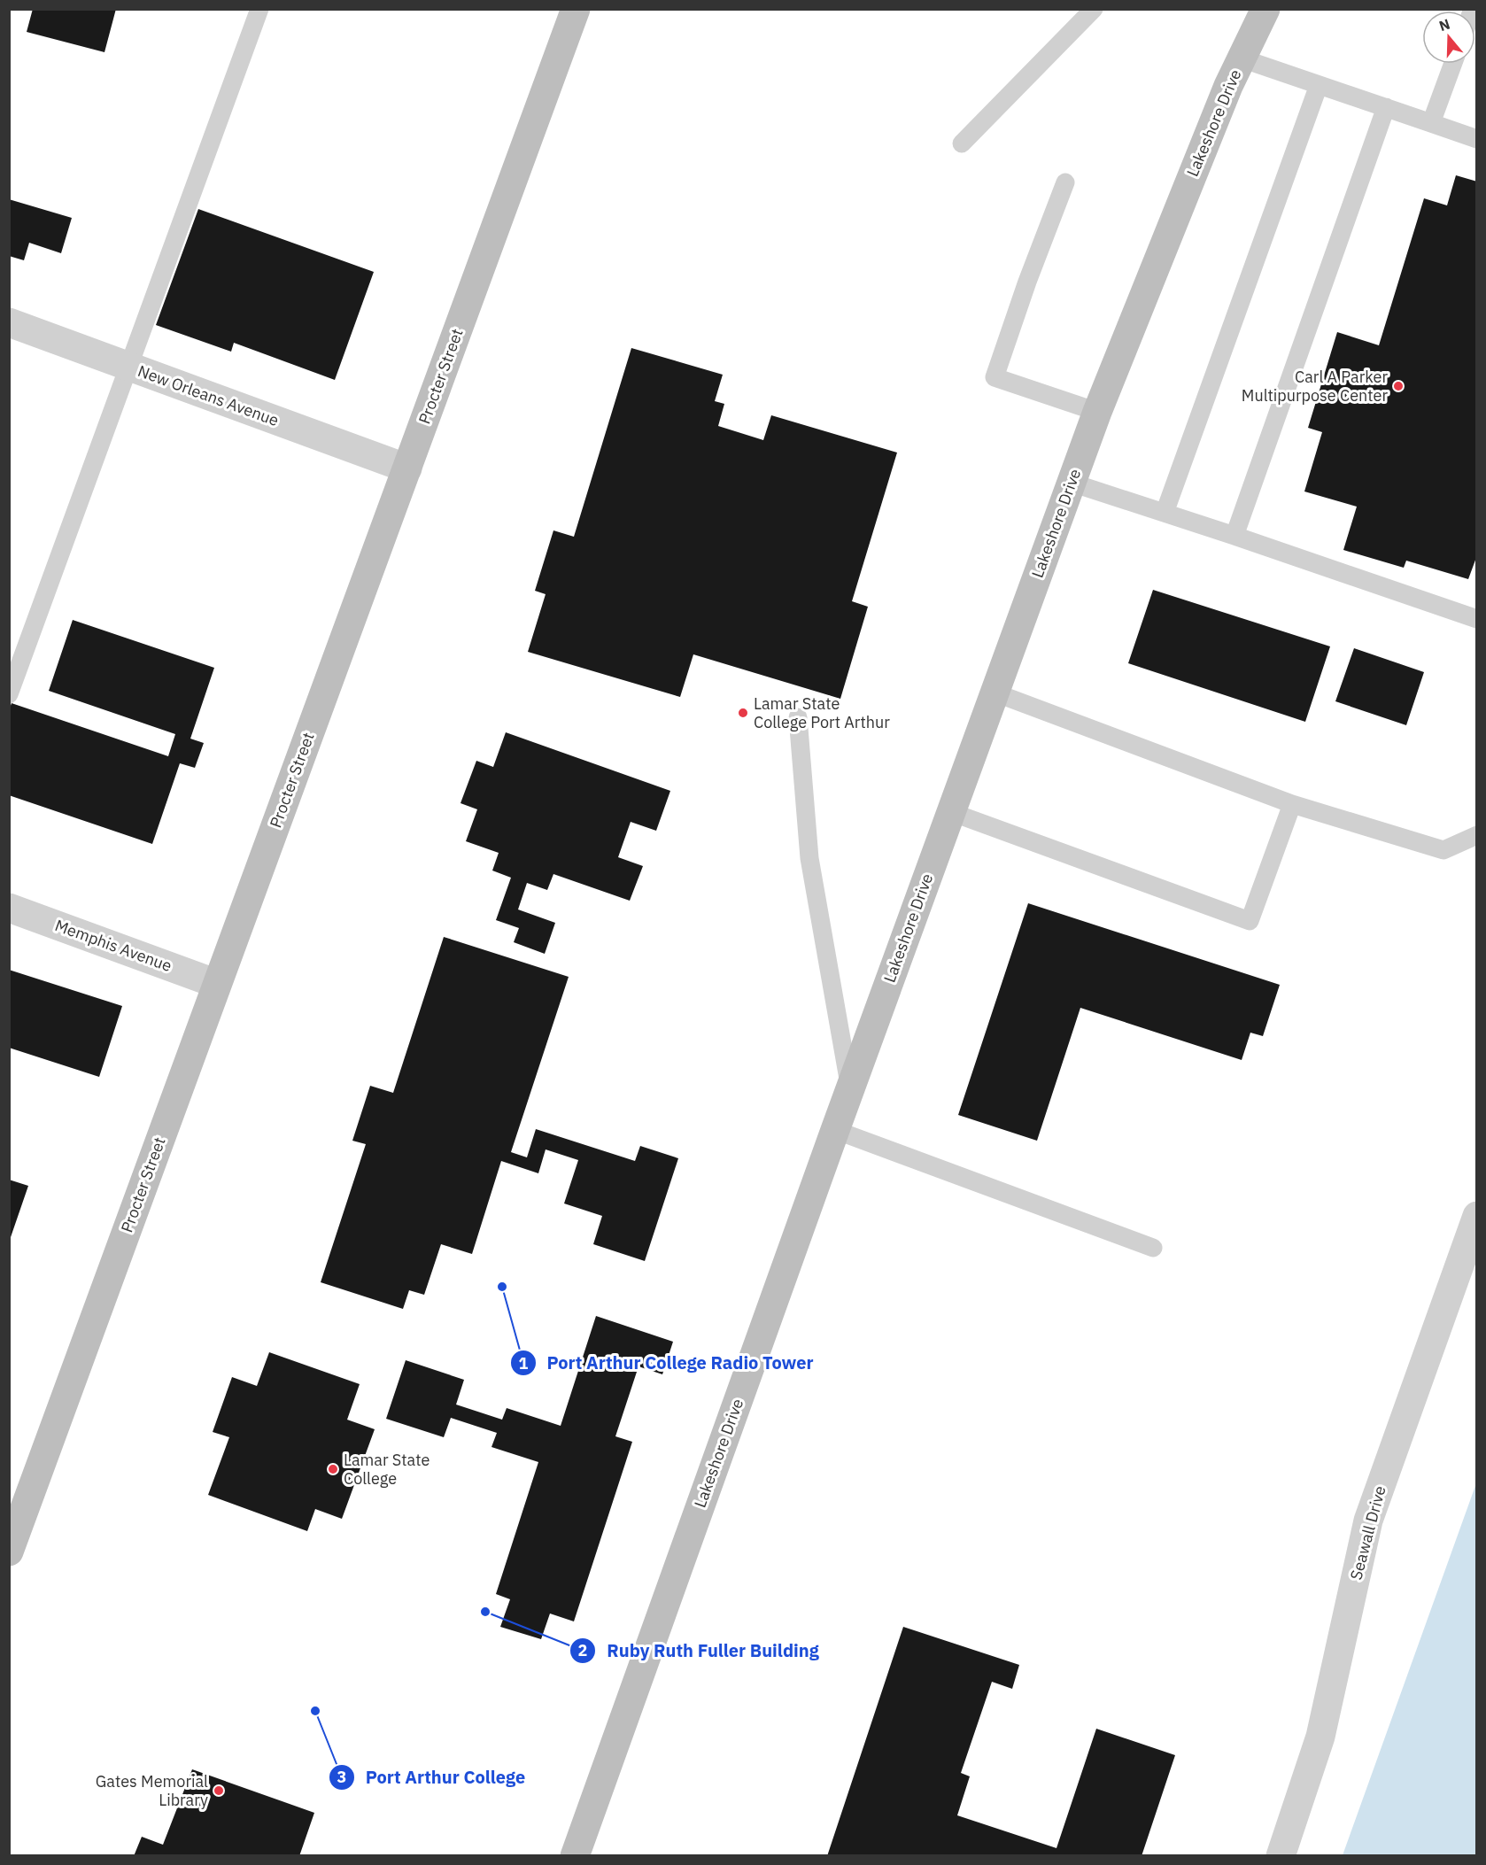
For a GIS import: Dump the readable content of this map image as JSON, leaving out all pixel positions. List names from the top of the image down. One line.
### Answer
{"streets":{"street":["Lakeshore Drive","Procter Street","New Orleans Avenue","Memphis Avenue","Seawall Drive"]},"crossings":[["Procter Street","New Orleans Avenue"],["Procter Street","Memphis Avenue"]],"places":["Carl A Parker Multipurpose Center","Lamar State College Port Arthur","Port Arthur College Radio Tower","Lamar State College","Ruby Ruth Fuller Building","Port Arthur College","Gates Memorial Library"],"north":"top"}
